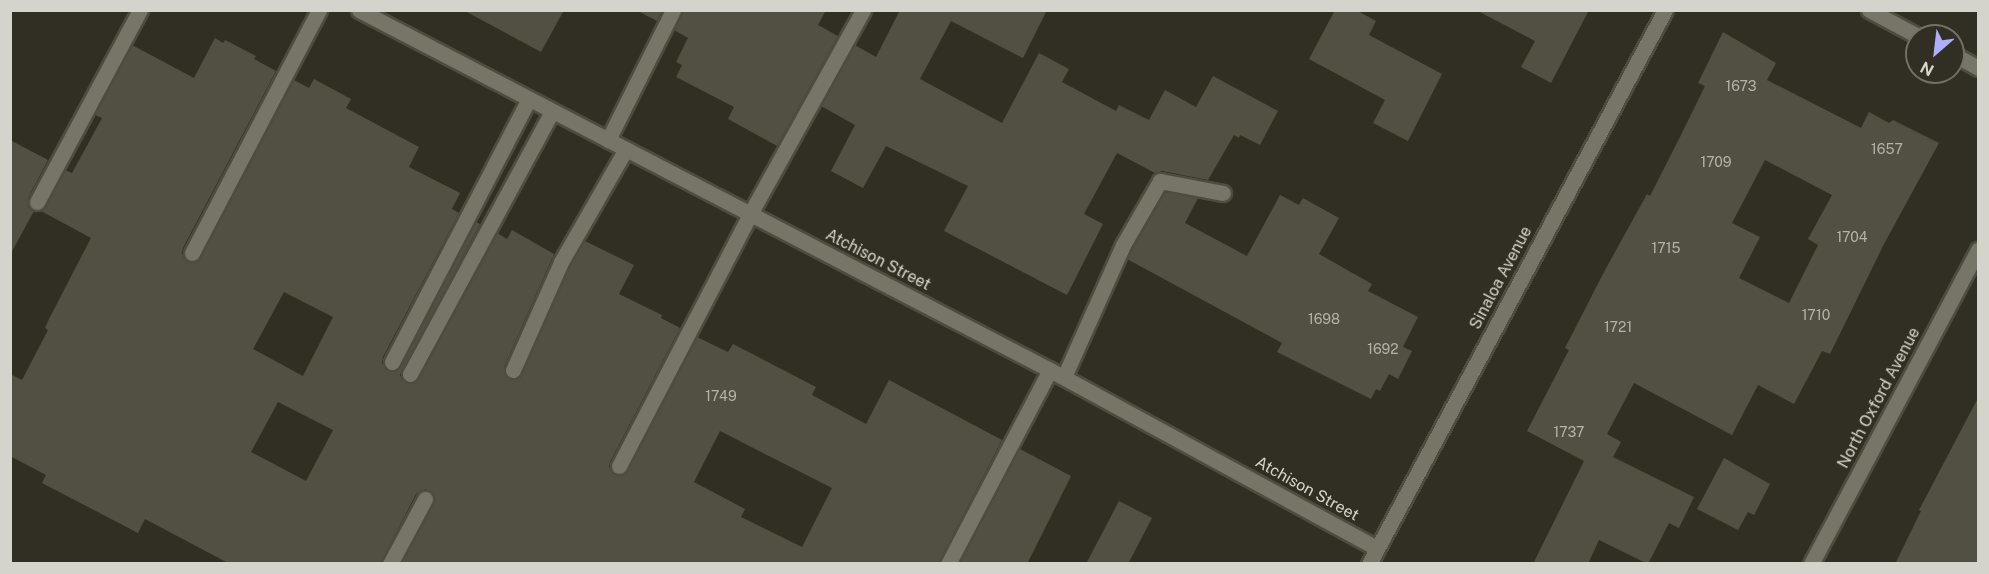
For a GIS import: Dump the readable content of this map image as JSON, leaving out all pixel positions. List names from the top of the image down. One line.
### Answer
{"streets":{"street":["Atchison Street","Sinaloa Avenue","North Oxford Avenue"]},"crossings":[["Atchison Street","Sinaloa Avenue"]],"house_numbers":["1673","1657","1709","1704","1715","1710","1698","1721","1692","1749","1737"],"north":"bottom left"}
